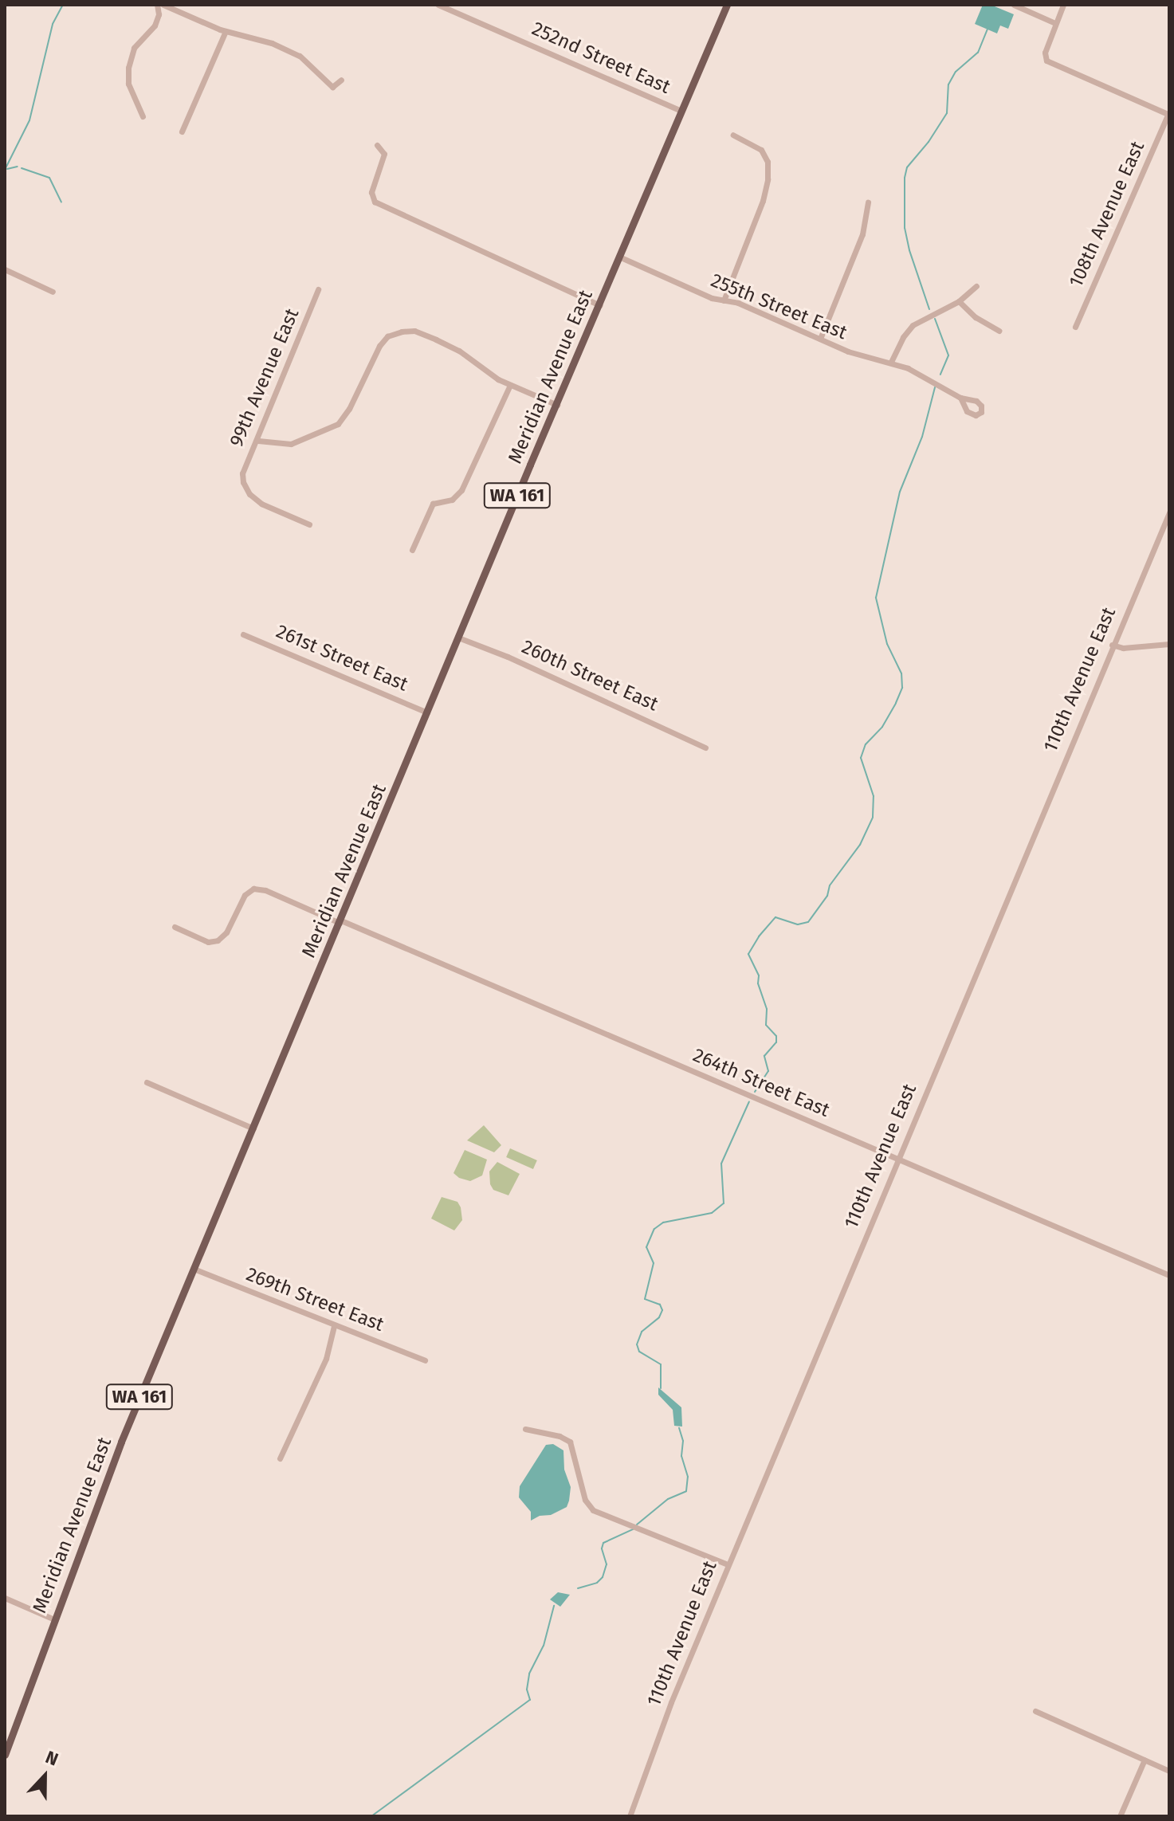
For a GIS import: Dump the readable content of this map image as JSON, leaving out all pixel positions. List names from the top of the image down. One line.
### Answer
{"streets":{"main road":["Meridian Avenue East","WA 161"],"street":["252nd Street East","108th Avenue East","255th Street East","99th Avenue East","261st Street East","260th Street East","110th Avenue East","264th Street East","269th Street East"]},"crossings":[["252nd Street East","Meridian Avenue East"],["255th Street East","Meridian Avenue East"],["Meridian Avenue East","261st Street East"],["Meridian Avenue East","260th Street East"],["Meridian Avenue East","264th Street East"],["Meridian Avenue East","269th Street East"],["110th Avenue East","264th Street East"]],"north":"top"}
